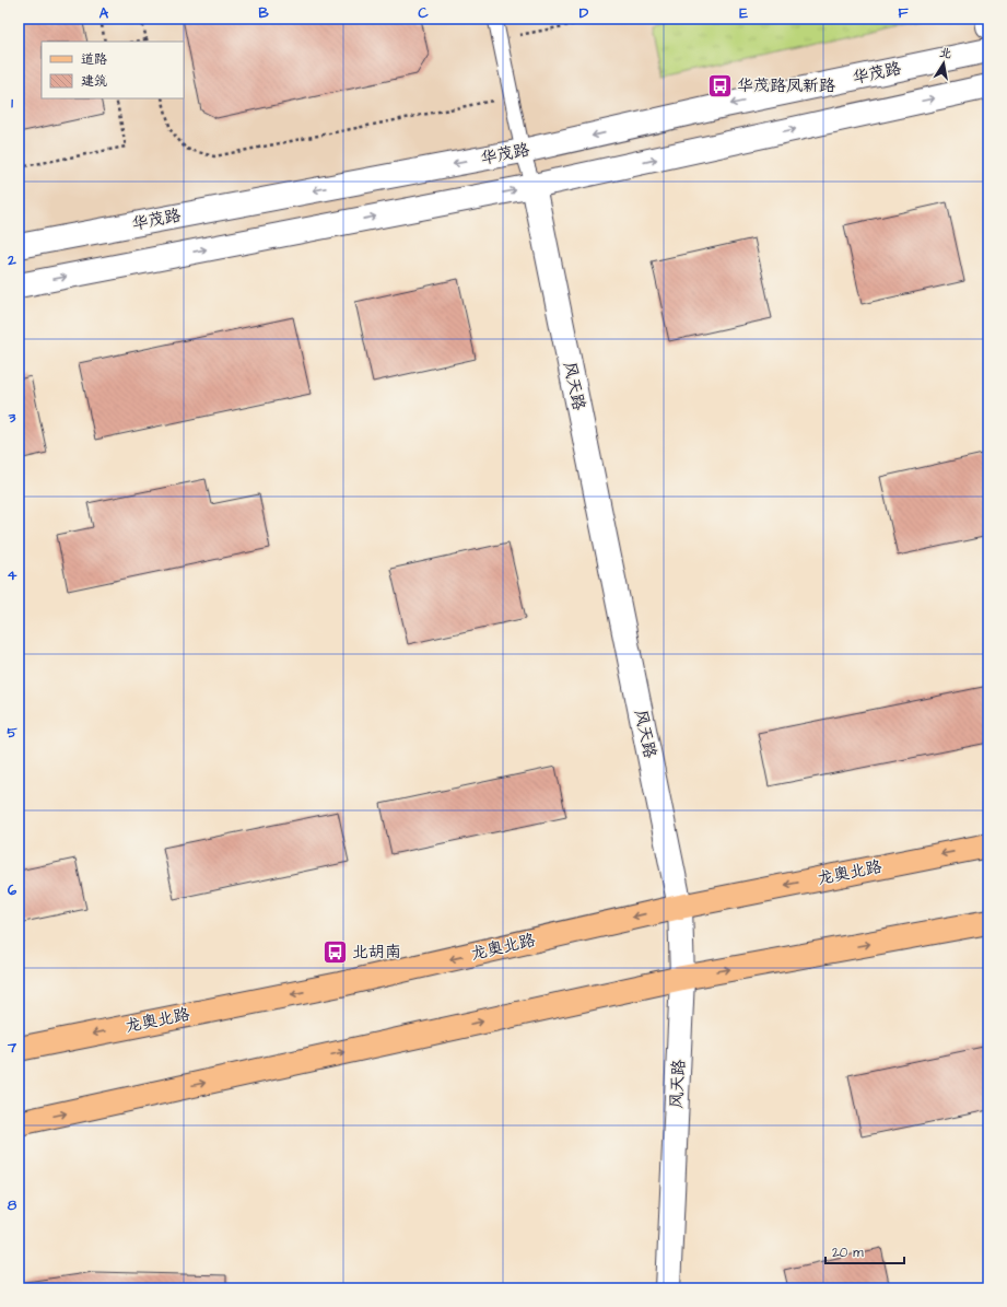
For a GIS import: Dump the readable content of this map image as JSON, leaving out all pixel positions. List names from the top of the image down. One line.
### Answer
{"streets":{"main road":["龙奥北路"],"street":["华茂路","风天路"]},"crossings":[["风天路","龙奥北路"]],"places":{"bus stop":["华茂路凤新路","北胡南"]},"legend":["道路","建筑"],"scale_bar":"20 m","north":"top","grid":{"columns":["A","B","C","D","E","F"],"rows":["1","2","3","4","5","6","7","8"]}}
